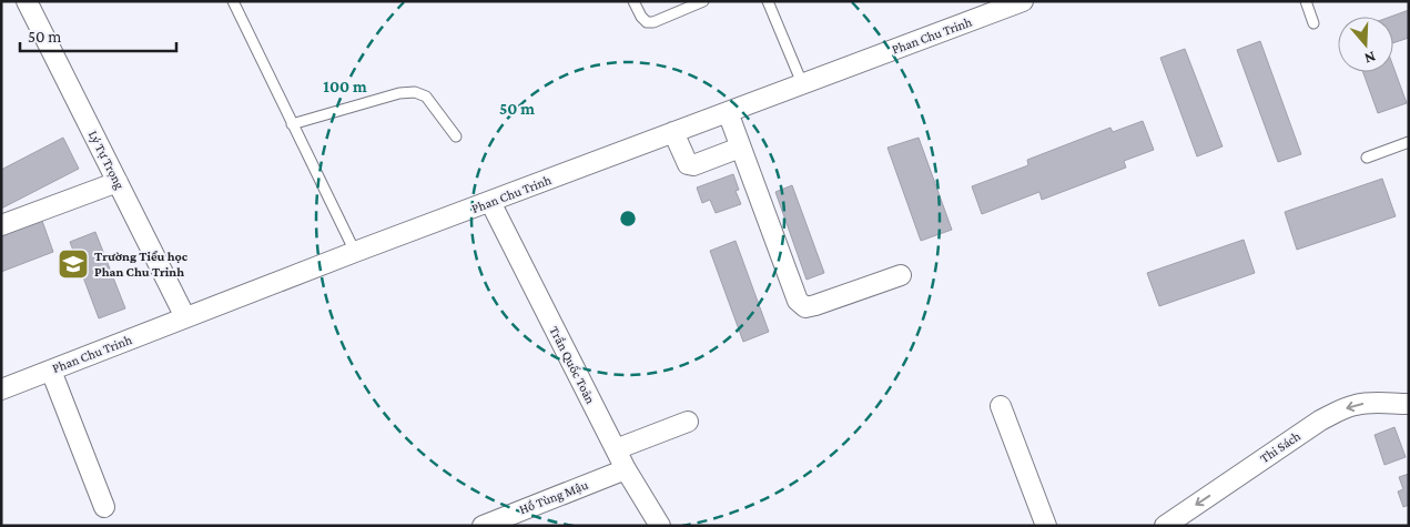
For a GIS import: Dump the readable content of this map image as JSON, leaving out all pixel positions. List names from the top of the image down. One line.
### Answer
{"streets":{"street":["Phan Chu Trinh","Lý Tự Trọng","Trần Quốc Toản","Thi Sách","Hồ Tùng Mậu"]},"crossings":[["Phan Chu Trinh","Lý Tự Trọng"],["Phan Chu Trinh","Trần Quốc Toản"],["Trần Quốc Toản","Hồ Tùng Mậu"]],"one_way":["Thi Sách"],"places":{"school or university":["Trường Tiểu học Phan Chu Trinh"]},"scale_bar":"50 m","north":"bottom","rings":["100 m","50 m"]}
